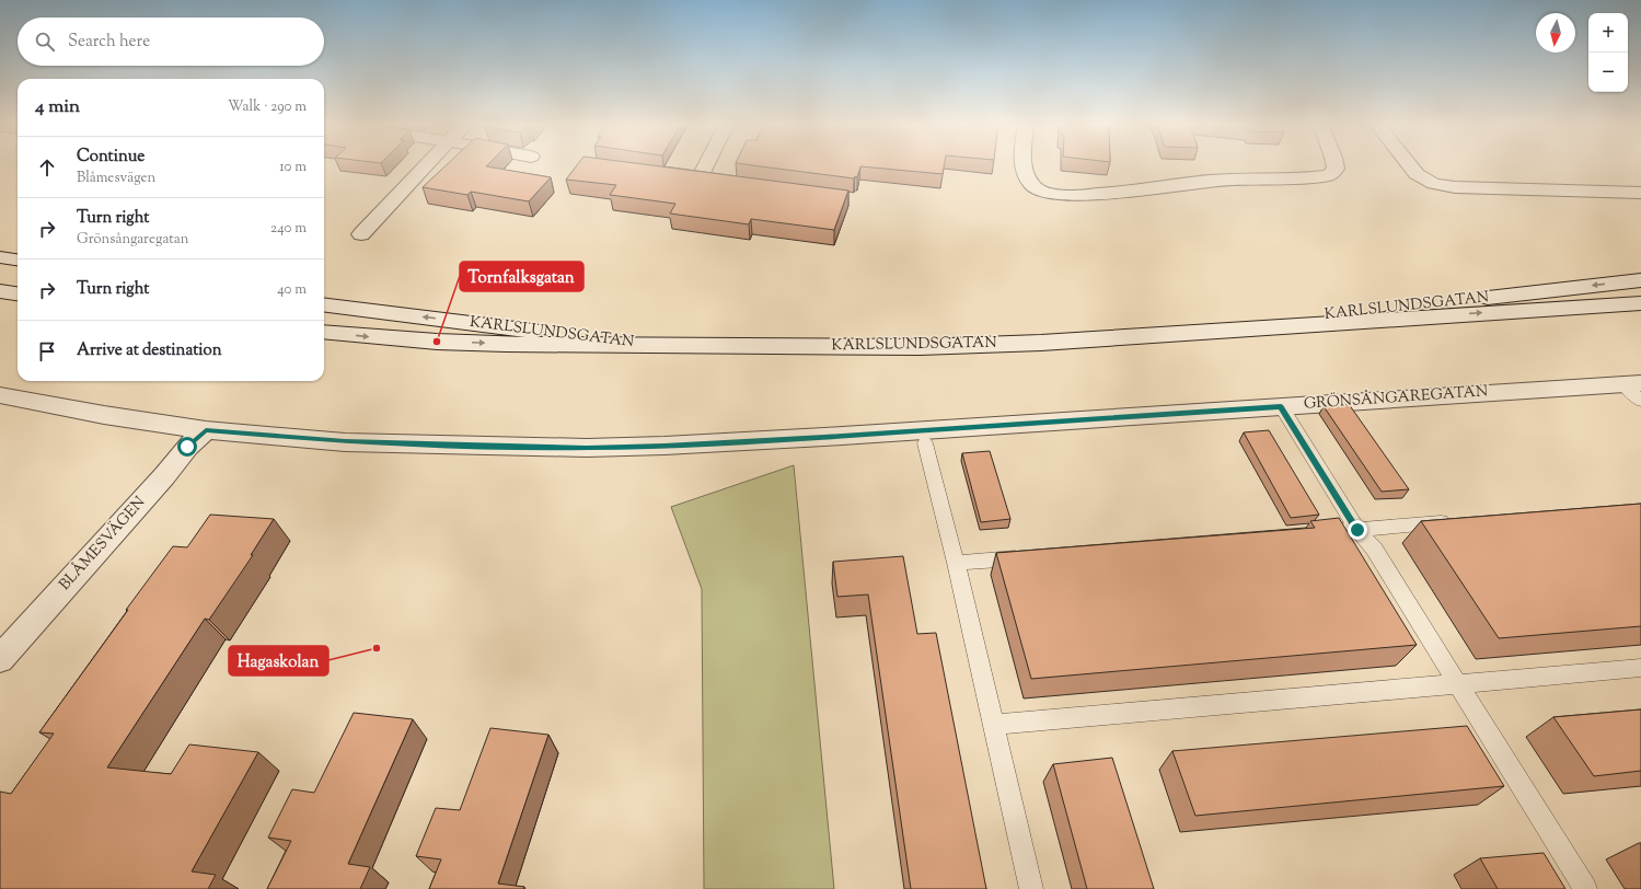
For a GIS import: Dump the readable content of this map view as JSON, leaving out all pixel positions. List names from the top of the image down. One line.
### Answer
{"streets":{"street":["KARLSLUNDSGATAN","GRÖNSÅNGAREGATAN","BLÅMESVÄGEN"]},"crossings":[["GRÖNSÅNGAREGATAN","BLÅMESVÄGEN"]],"places":["Tornfalksgatan","Hagaskolan"],"north":"bottom","page":{"map_buttons":["+","−"],"search":"Search here","heading":["4 min","Walk · 290 m"],"list":[["Continue","Blåmesvägen","10 m"],["Turn right","Grönsångaregatan","240 m"],["Turn right","40 m"],"Arrive at destination"]}}
